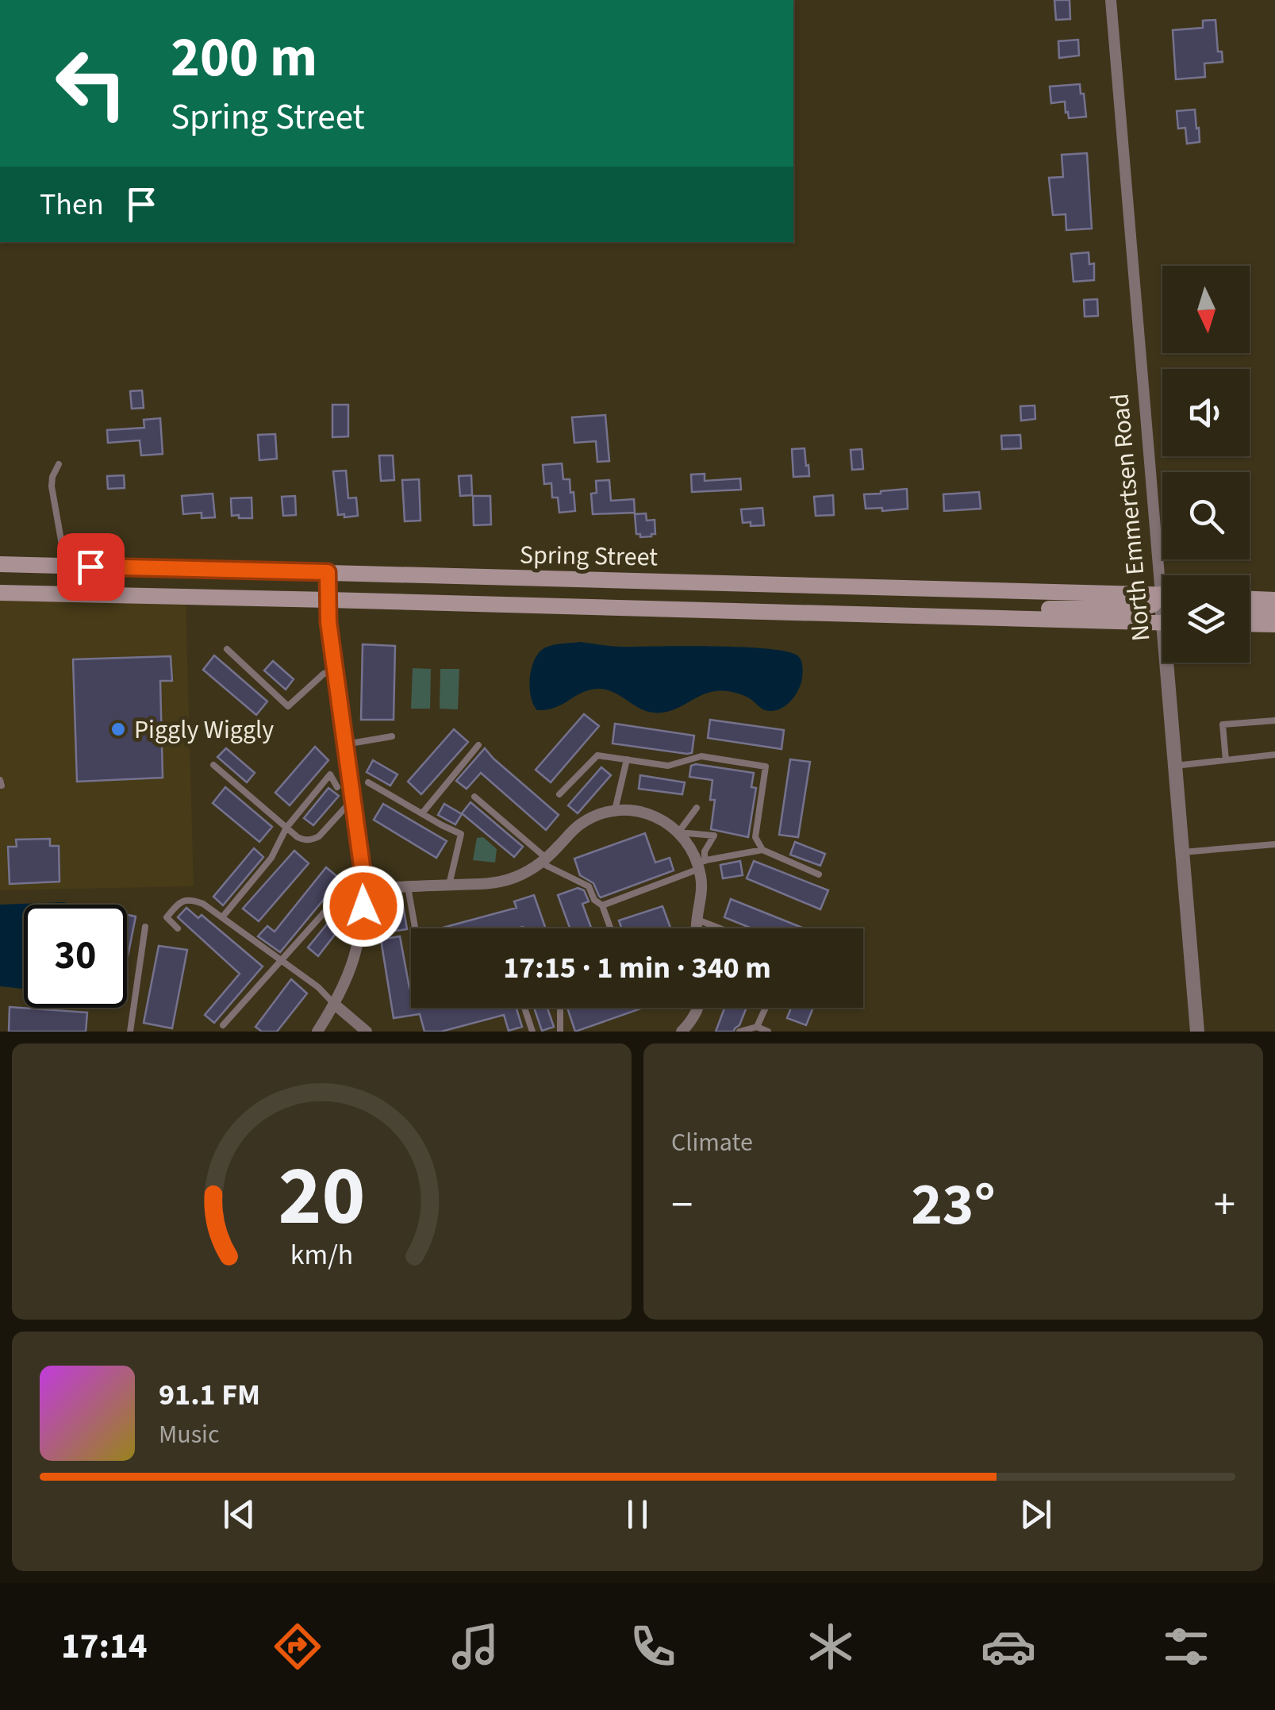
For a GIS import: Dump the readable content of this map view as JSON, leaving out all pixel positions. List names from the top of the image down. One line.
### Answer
{"streets":{"main road":["Spring Street"],"street":["North Emmertsen Road"]},"places":["Piggly Wiggly"],"north":"bottom","page":{"turn":["200 m","Spring Street"],"then":"Then","limit":"30","trip":"17:15 · 1 min · 340 m","tile":"Climate","heat":["−","23°","+"],"song":["91.1 FM","Music"],"tabs":"17:14","gauge":["20","km/h"]}}
